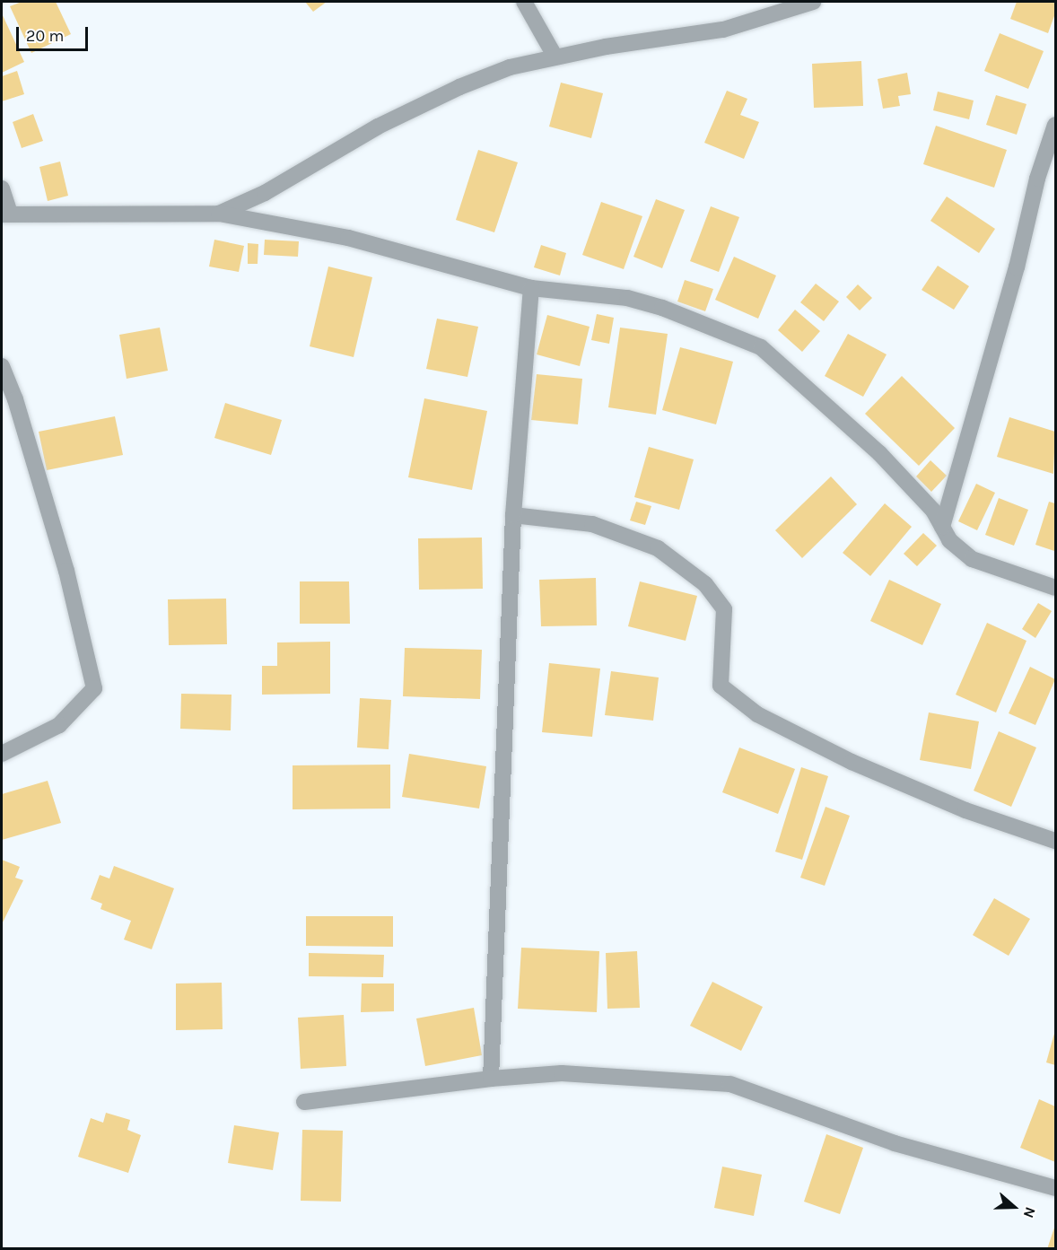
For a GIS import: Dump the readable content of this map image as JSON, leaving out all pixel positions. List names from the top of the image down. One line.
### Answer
{"scale_bar":"20 m","north":"right"}
